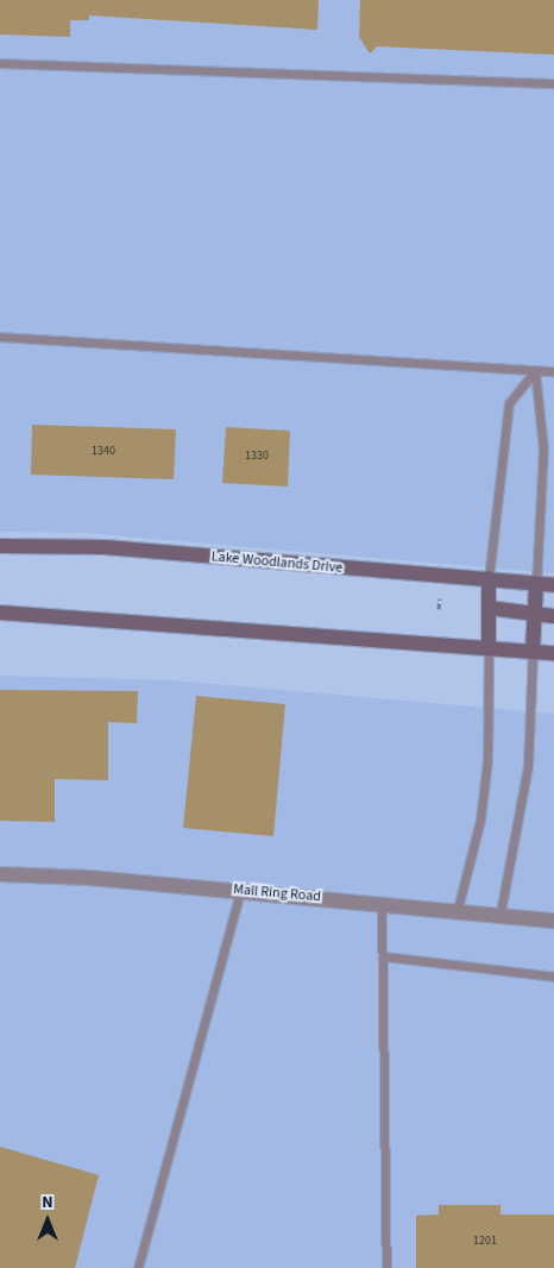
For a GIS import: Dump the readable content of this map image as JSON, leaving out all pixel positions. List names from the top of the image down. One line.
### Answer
{"streets":{"main road":["Lake Woodlands Drive"],"street":["Mall Ring Road"]},"house_numbers":["1340","1330","1201"],"north":"top"}
